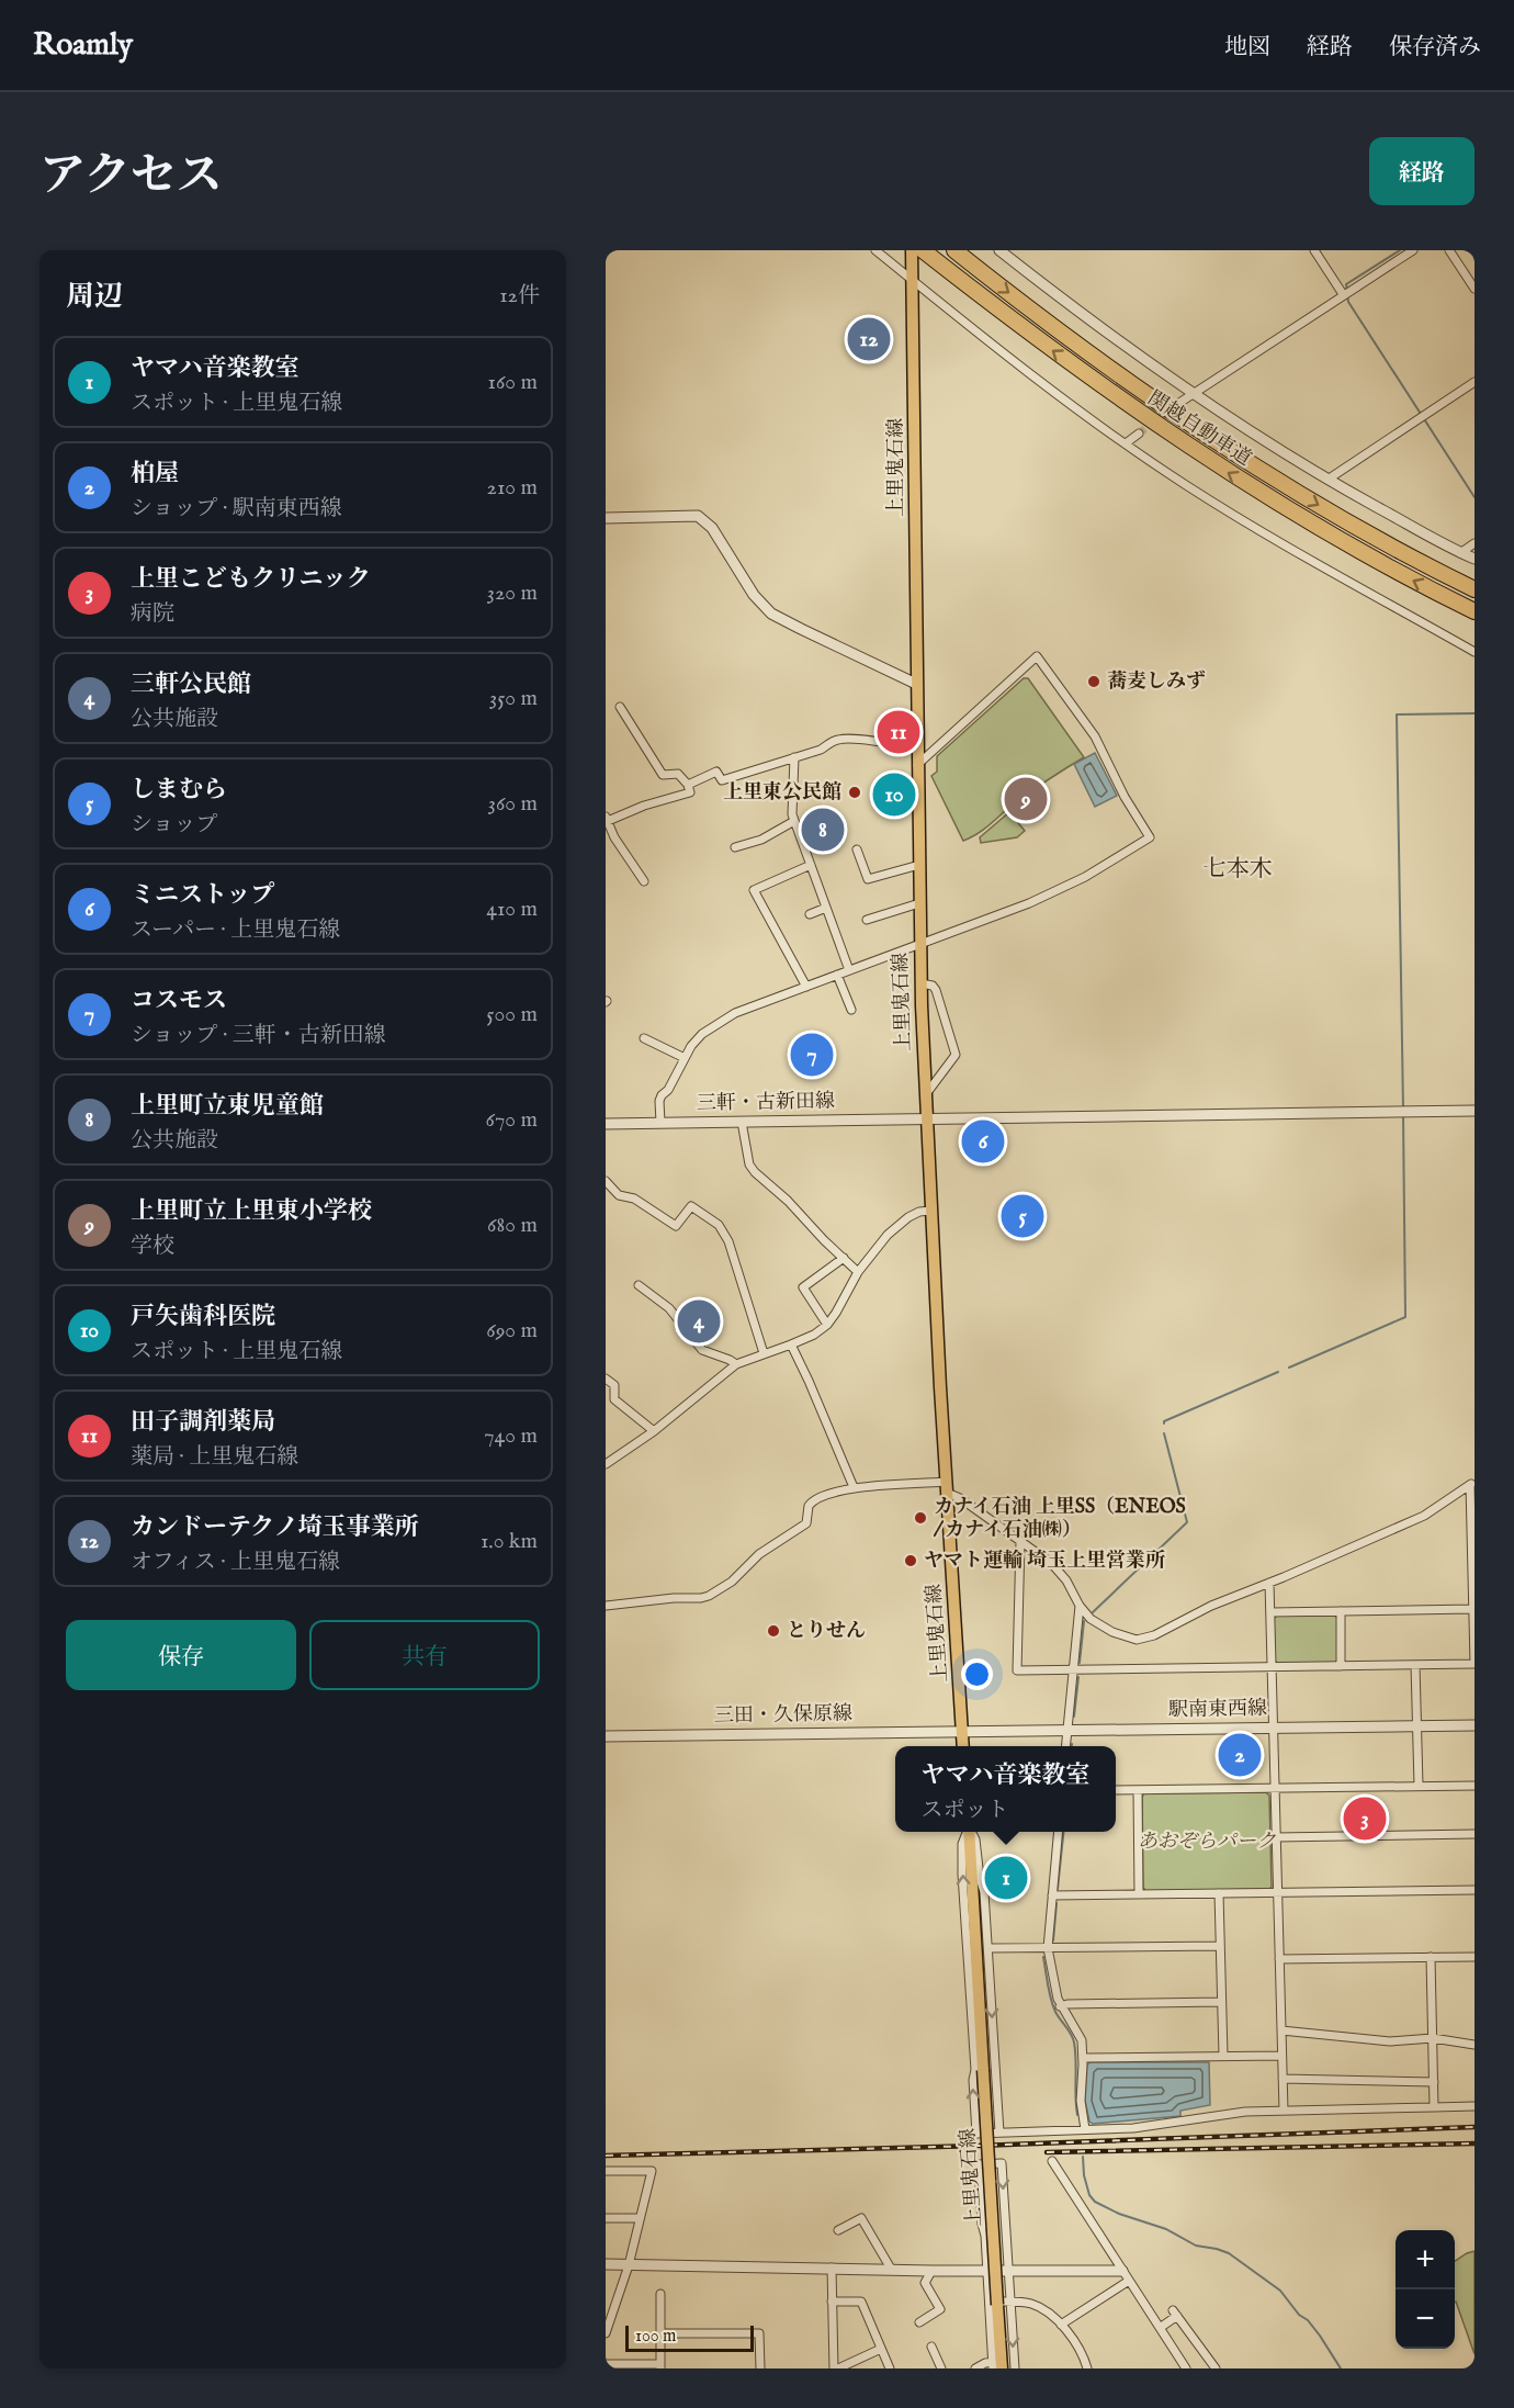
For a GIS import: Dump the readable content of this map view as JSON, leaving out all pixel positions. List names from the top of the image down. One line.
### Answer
{"streets":{"highway":["関越自動車道"],"main road":["上里鬼石線"],"street":["三軒・古新田線","駅南東西線","三田・久保原線"]},"crossings":[["上里鬼石線","三軒・古新田線"],["上里鬼石線","駅南東西線"],["上里鬼石線","三田・久保原線"],["駅南東西線","三田・久保原線"]],"districts":["七本木"],"parks":["あおぞらパーク"],"places":["蕎麦しみず","上里東公民館","カナイ石油 上里SS（ENEOS / カナイ石油㈱）","ヤマト運輸 埼玉上里営業所","とりせん"],"scale_bar":"100 m","page":{"header":"Roamly","nav":["地図","経路","保存済み"],"title":"アクセス","buttons":["経路",["保存","共有"]],"heading":["周辺","12件"],"pins":["12","11","10","9","8","7","6","5","4","2","3","1"],"list":[{"mark":"1","name":"ヤマハ音楽教室","note":"スポット · 上里鬼石線","value":"160 m"},{"mark":"2","name":"柏屋","note":"ショップ · 駅南東西線","value":"210 m"},{"mark":"3","name":"上里こどもクリニック","note":"病院","value":"320 m"},{"mark":"4","name":"三軒公民館","note":"公共施設","value":"350 m"},{"mark":"5","name":"しまむら","note":"ショップ","value":"360 m"},{"mark":"6","name":"ミニストップ","note":"スーパー · 上里鬼石線","value":"410 m"},{"mark":"7","name":"コスモス","note":"ショップ · 三軒・古新田線","value":"500 m"},{"mark":"8","name":"上里町立東児童館","note":"公共施設","value":"670 m"},{"mark":"9","name":"上里町立上里東小学校","note":"学校","value":"680 m"},{"mark":"10","name":"戸矢歯科医院","note":"スポット · 上里鬼石線","value":"690 m"},{"mark":"11","name":"田子調剤薬局","note":"薬局 · 上里鬼石線","value":"740 m"},{"mark":"12","name":"カンドーテクノ埼玉事業所","note":"オフィス · 上里鬼石線","value":"1.0 km"}],"popup":["ヤマハ音楽教室","スポット"],"map_buttons":["+","−"],"scale":"100 m"}}
